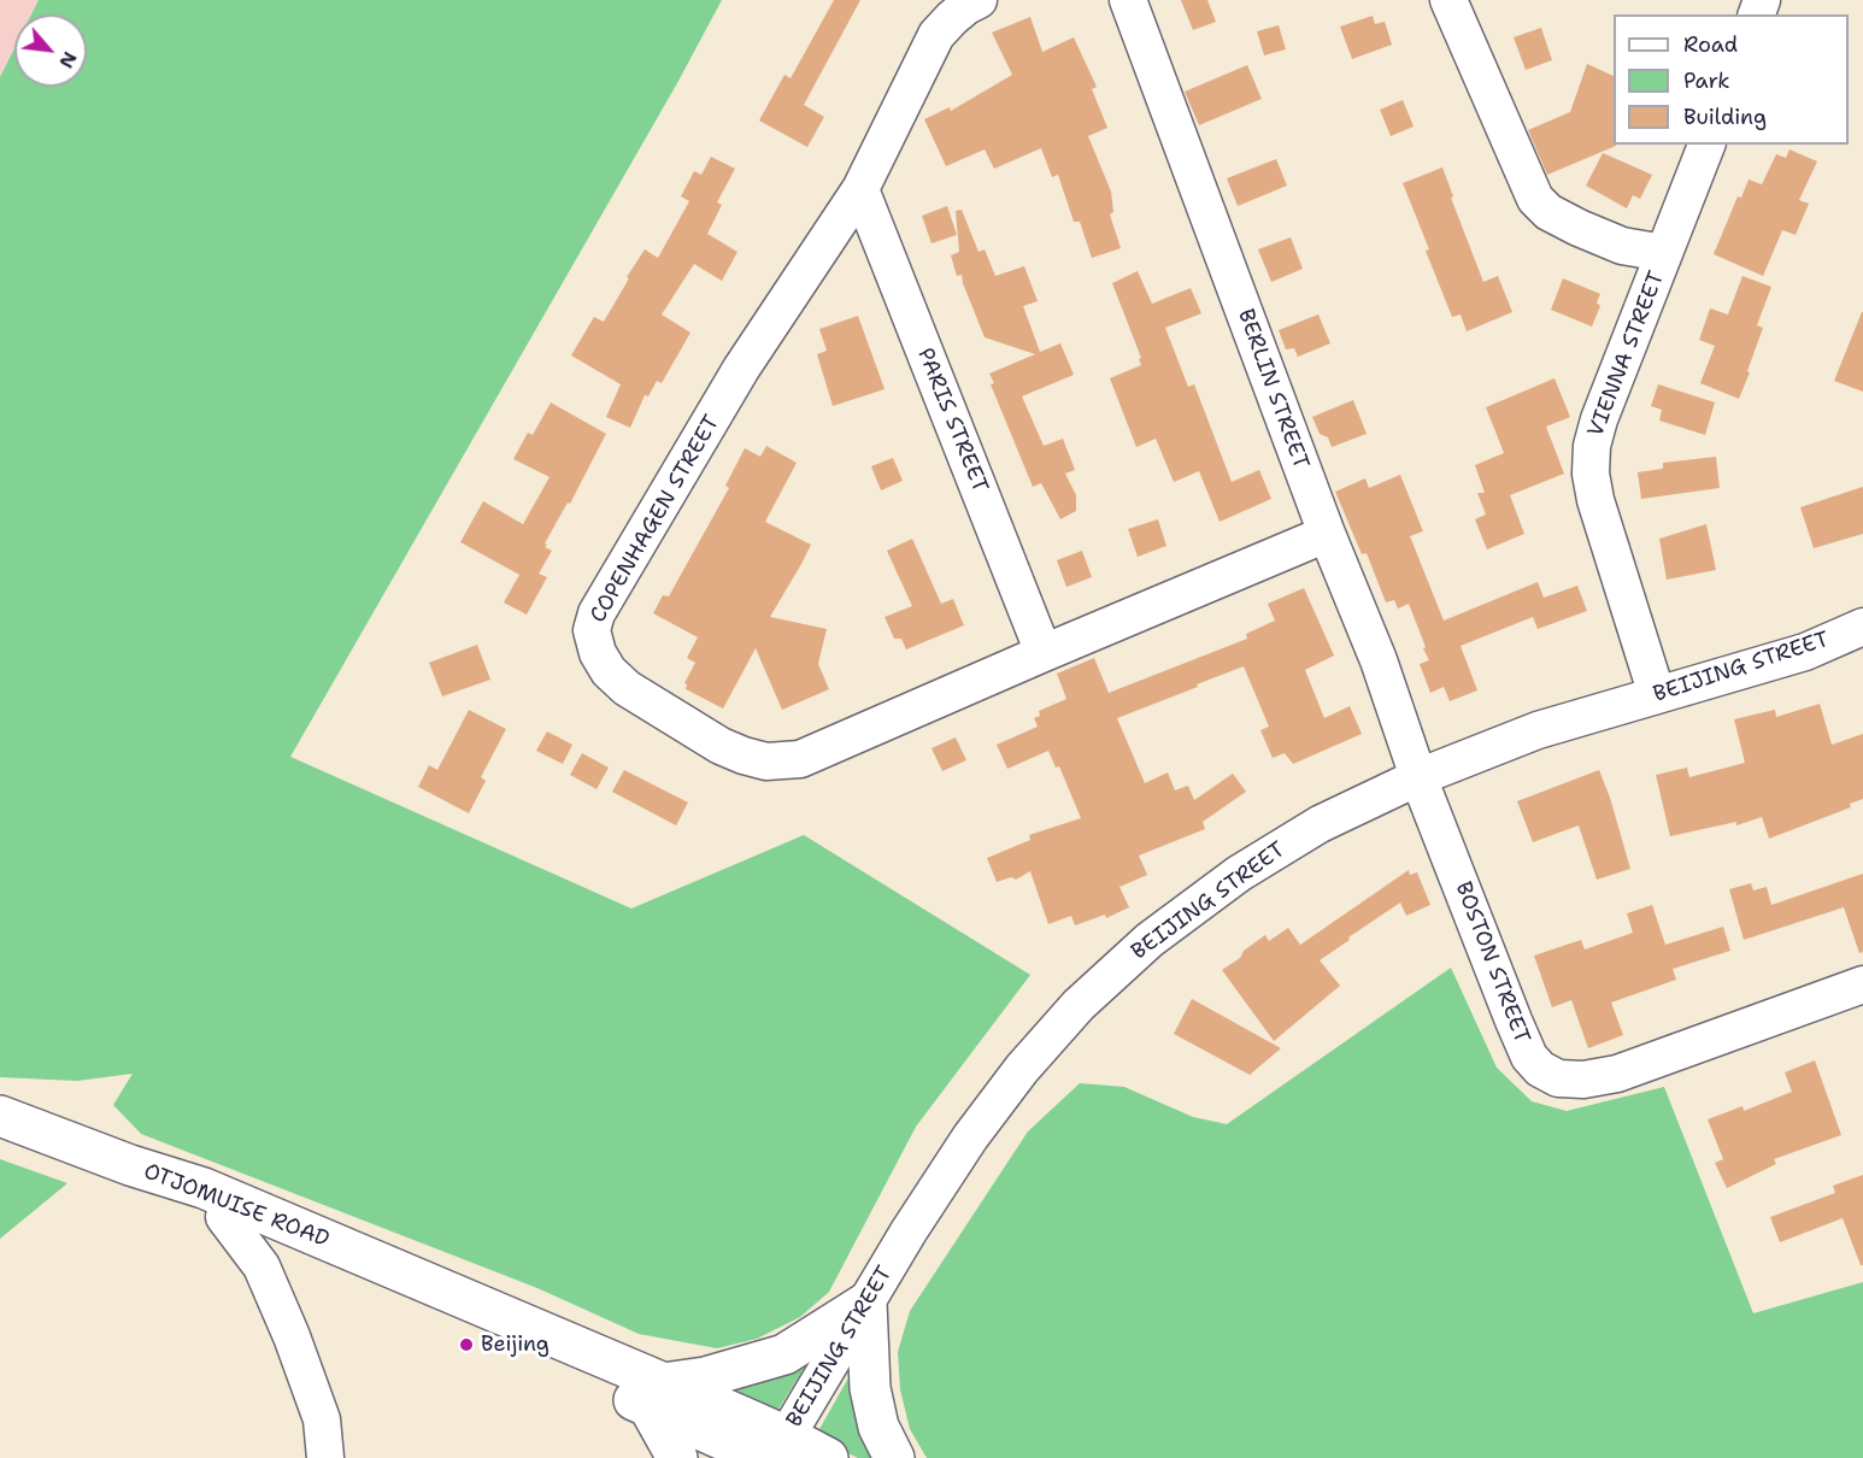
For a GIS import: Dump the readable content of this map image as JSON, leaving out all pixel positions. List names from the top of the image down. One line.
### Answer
{"streets":{"main road":["OTJOMUISE ROAD"],"street":["VIENNA STREET","BERLIN STREET","PARIS STREET","COPENHAGEN STREET","BEIJING STREET","BOSTON STREET"]},"crossings":[["VIENNA STREET","BEIJING STREET"],["BERLIN STREET","COPENHAGEN STREET"],["BERLIN STREET","BEIJING STREET"],["BERLIN STREET","BOSTON STREET"],["PARIS STREET","COPENHAGEN STREET"],["BEIJING STREET","BOSTON STREET"],["BEIJING STREET","OTJOMUISE ROAD"]],"places":["Beijing"],"legend":["Road","Park","Building"],"north":"bottom right"}
